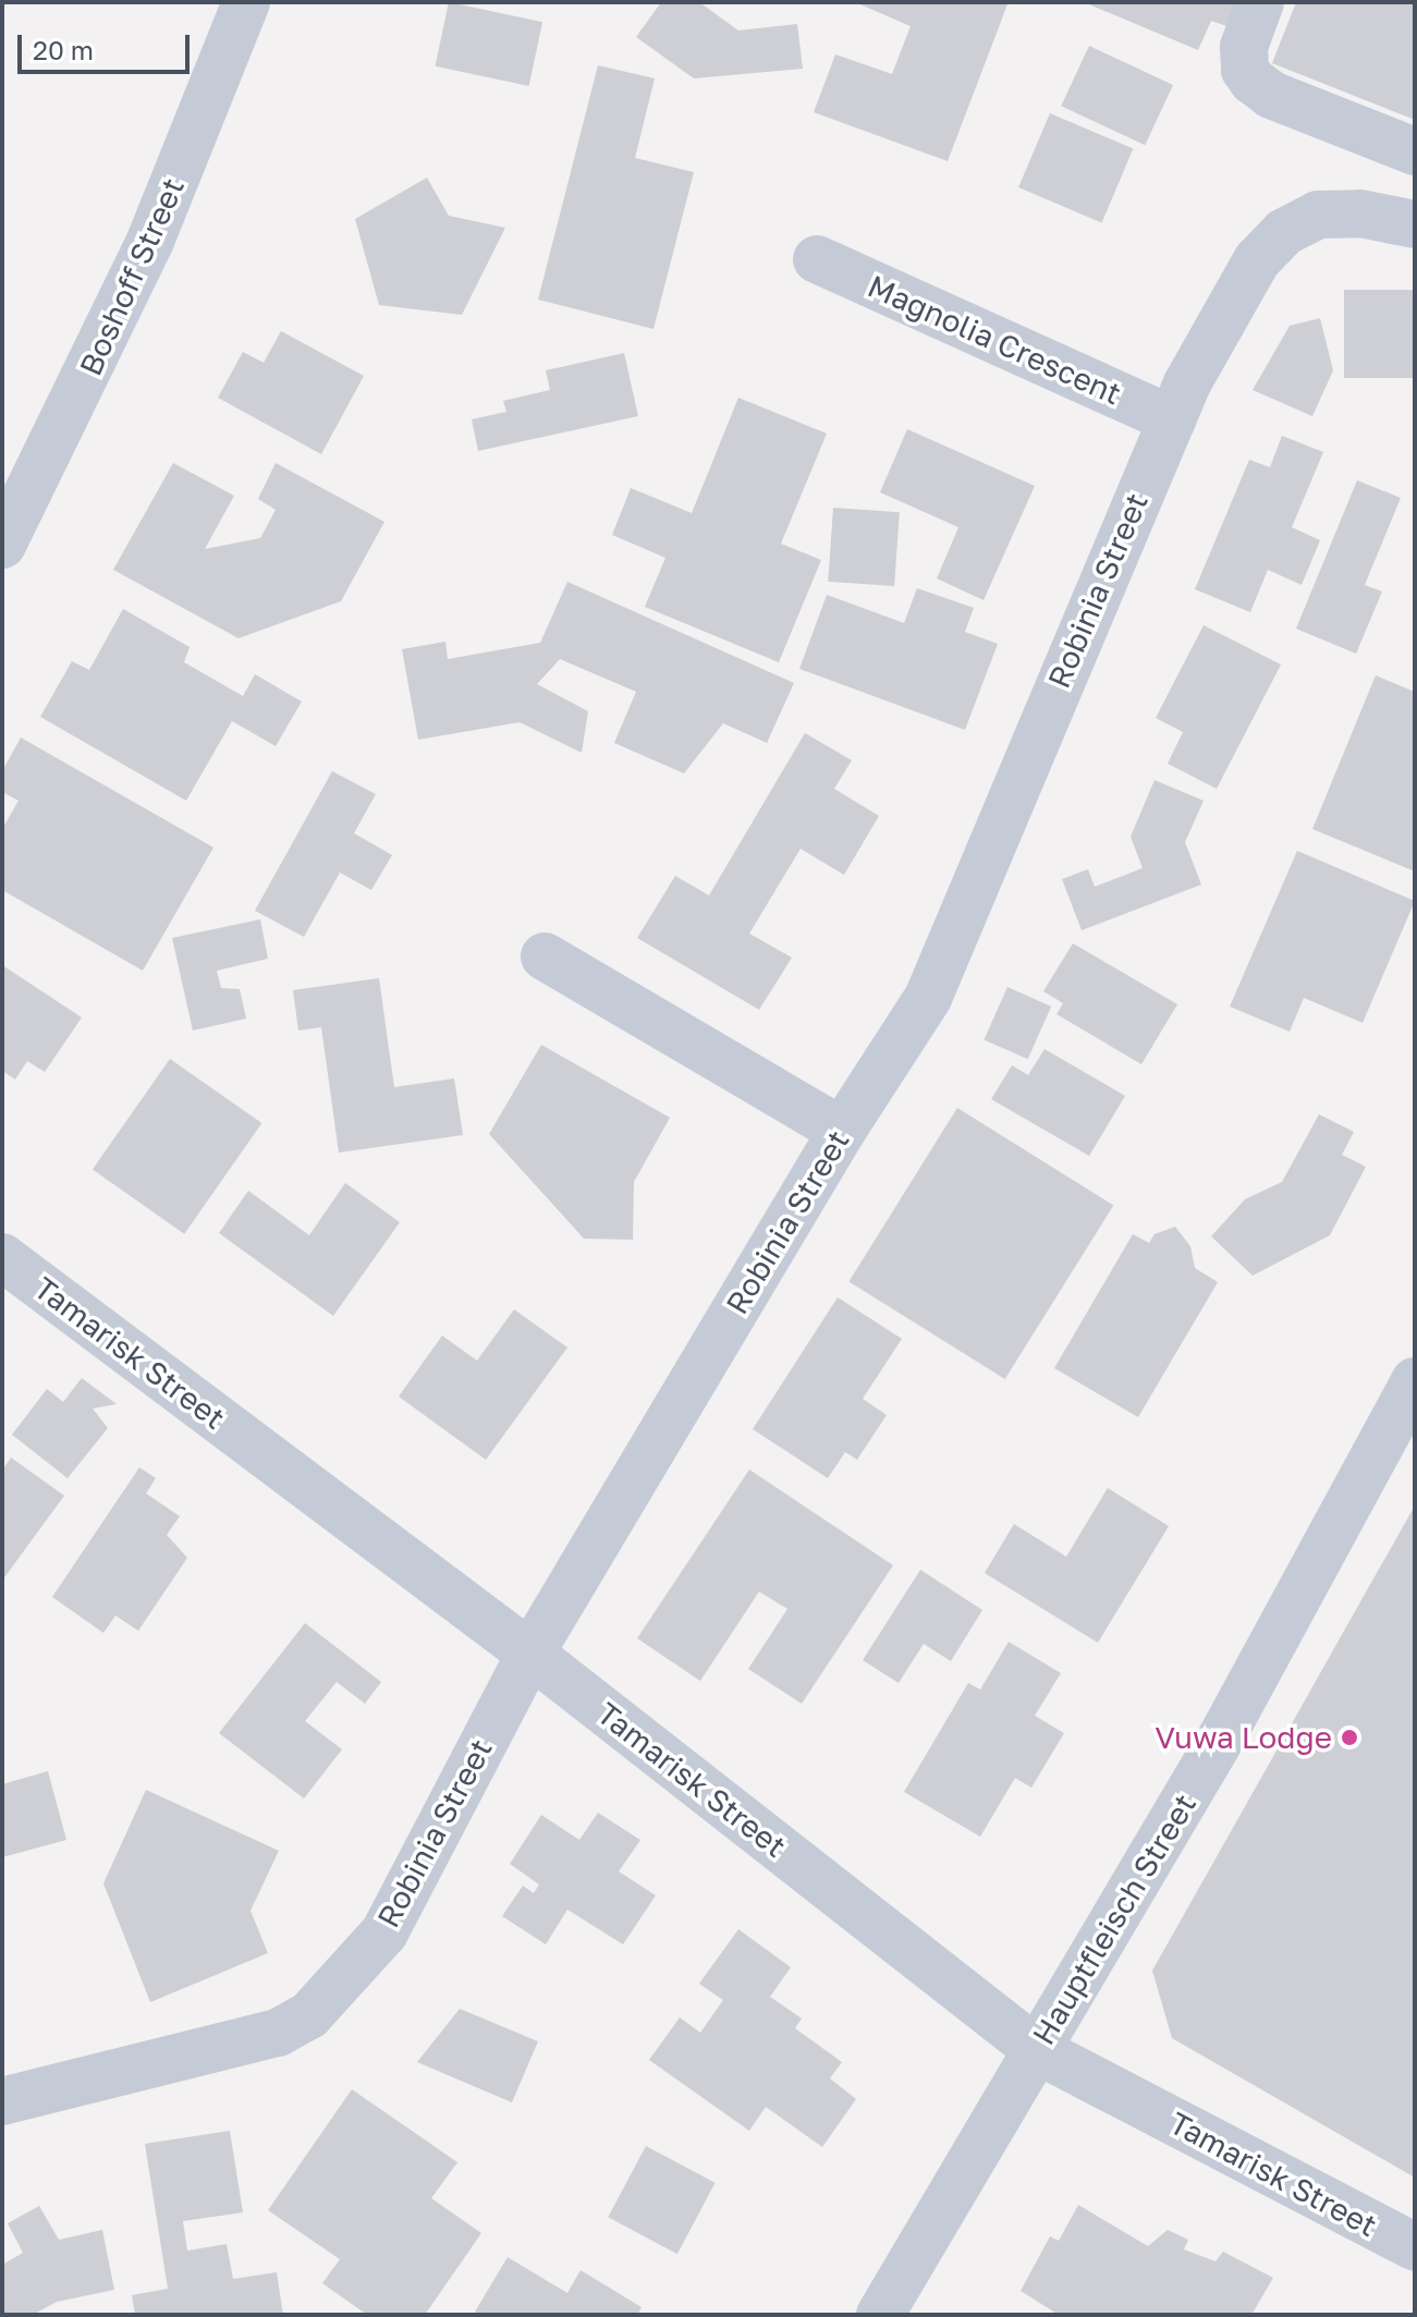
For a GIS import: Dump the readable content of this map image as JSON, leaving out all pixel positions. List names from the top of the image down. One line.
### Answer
{"streets":{"street":["Boshoff Street","Magnolia Crescent","Robinia Street","Tamarisk Street","Hauptfleisch Street"]},"crossings":[["Magnolia Crescent","Robinia Street"],["Robinia Street","Tamarisk Street"],["Tamarisk Street","Hauptfleisch Street"]],"places":["Vuwa Lodge"],"scale_bar":"20 m"}
